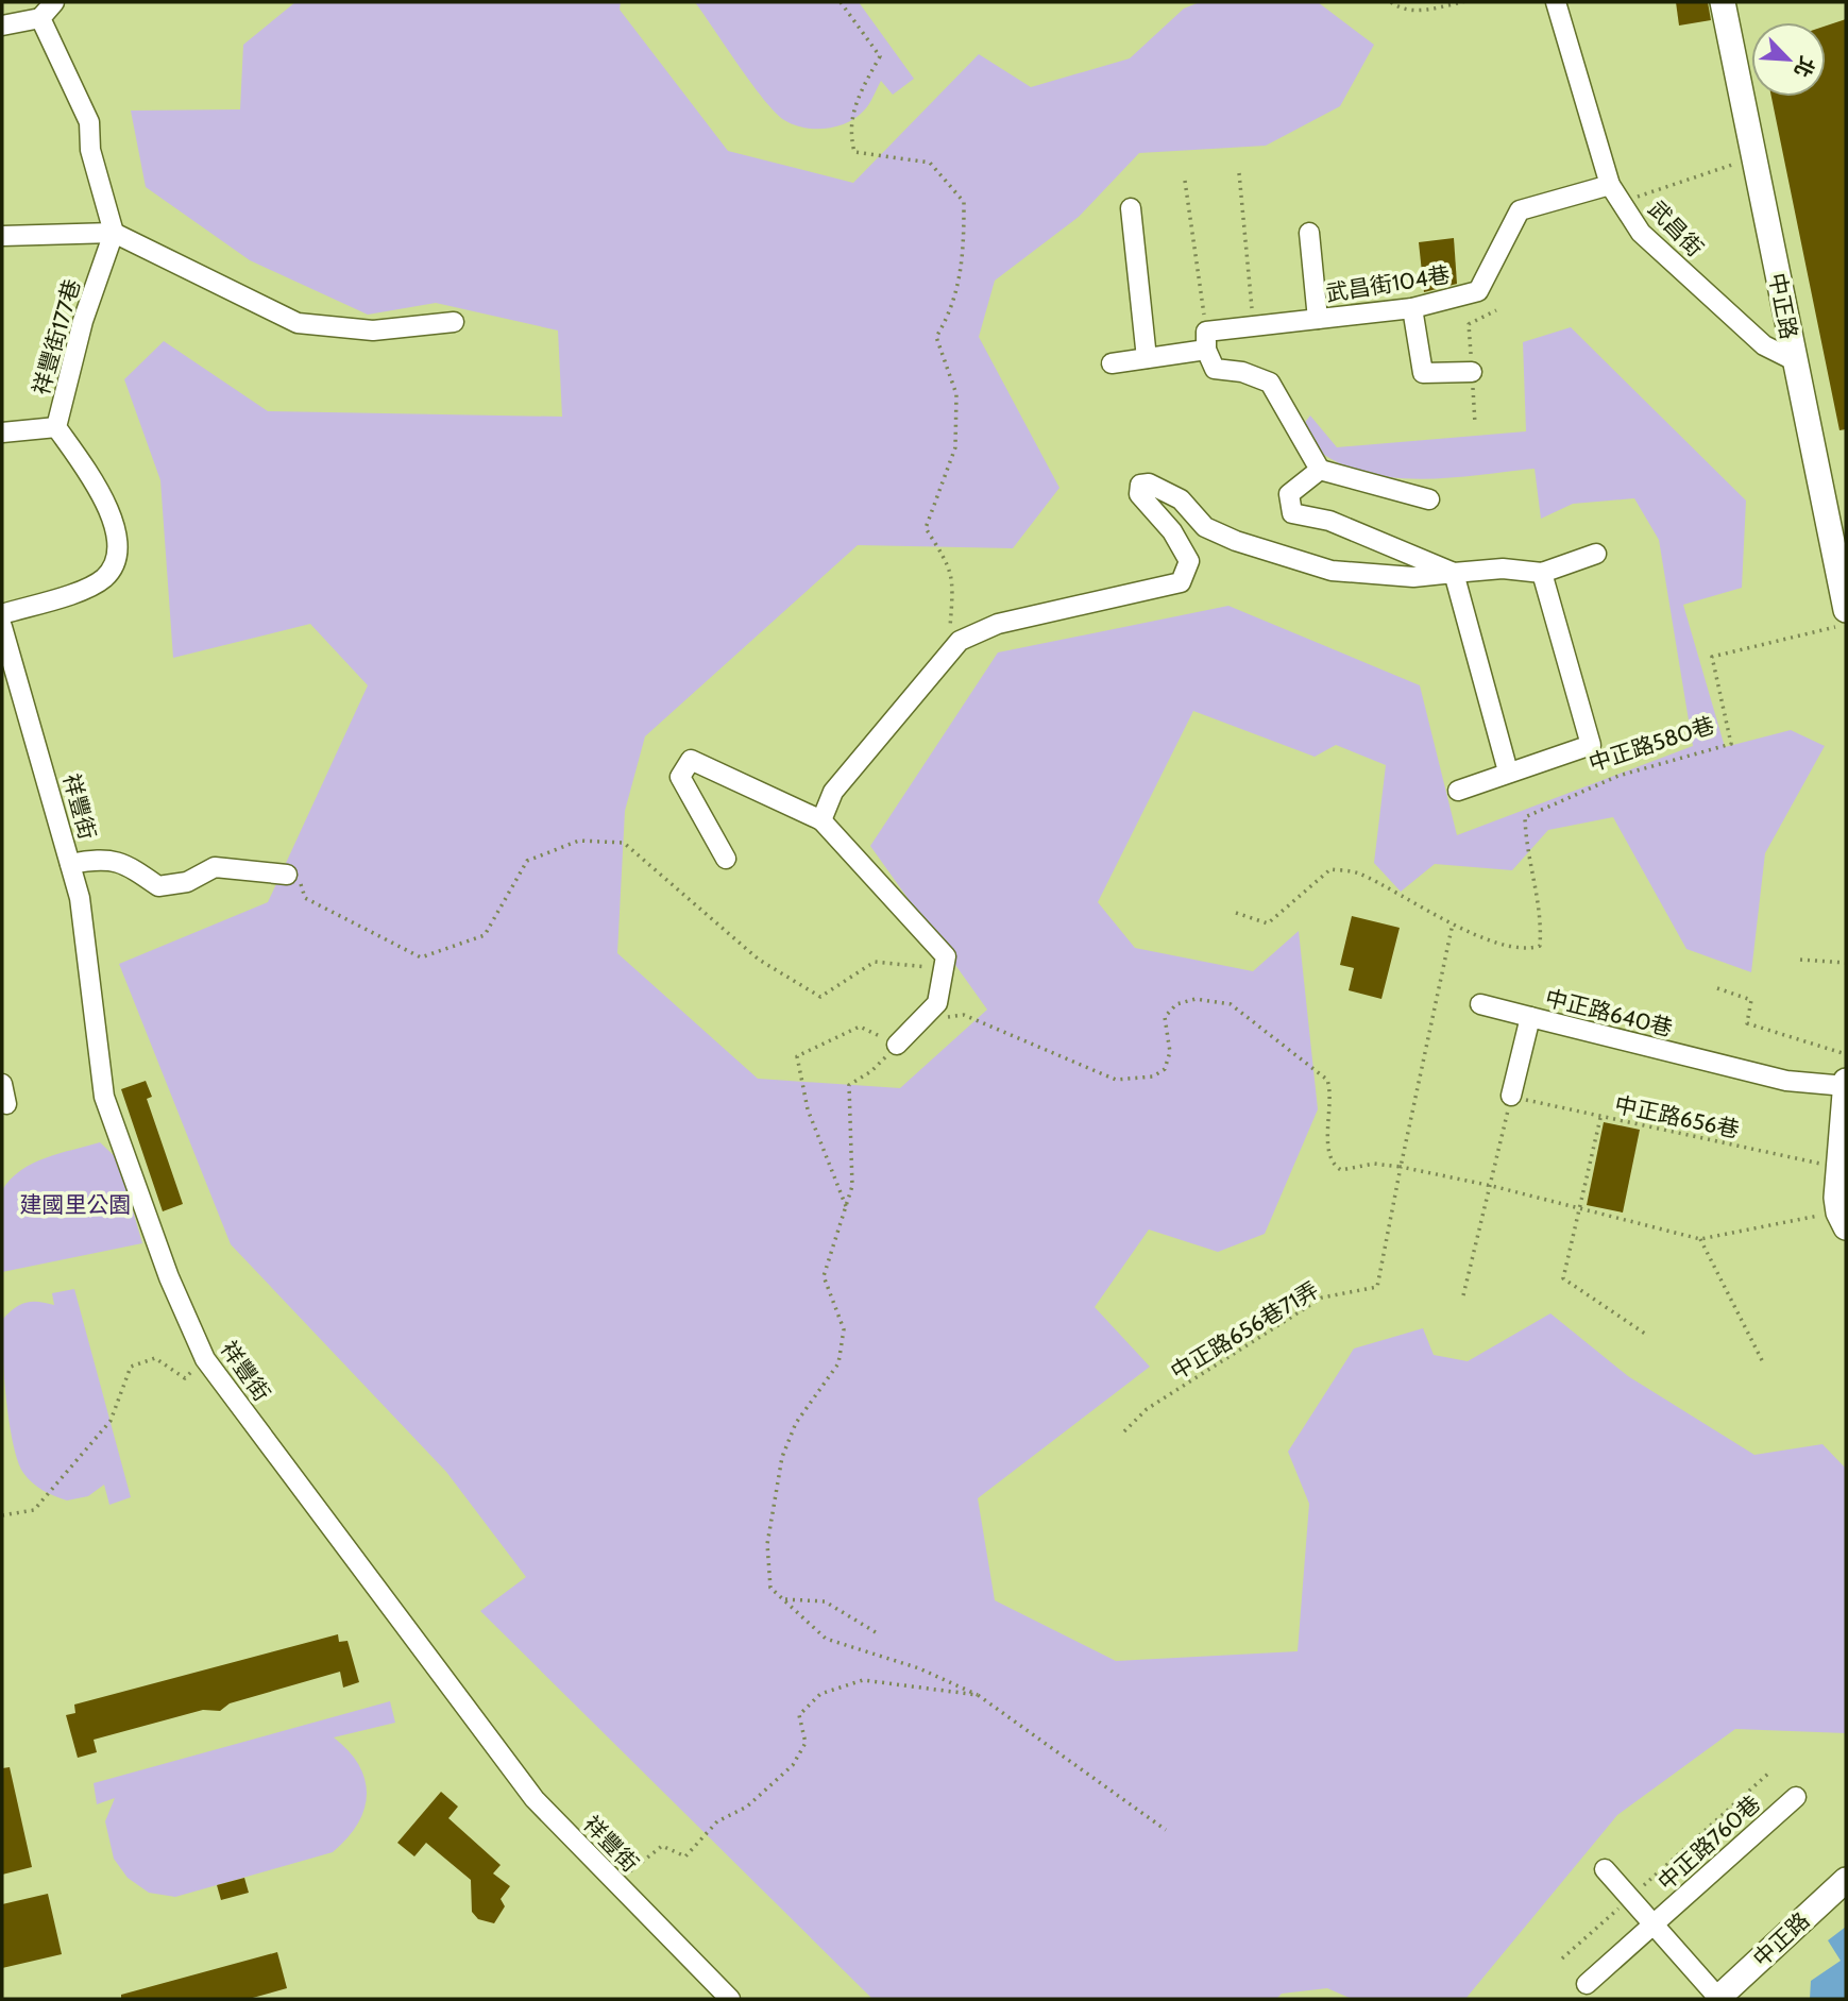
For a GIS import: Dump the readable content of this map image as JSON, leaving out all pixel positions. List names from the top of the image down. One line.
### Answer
{"streets":{"main road":["中正路"],"street":["武昌街","武昌街104巷","祥豐街177巷","中正路580巷","祥豐街","中正路640巷","中正路760巷"],"path":["中正路656巷","中正路656巷71弄"]},"crossings":[["武昌街","武昌街104巷"],["武昌街","中正路"],["中正路","中正路760巷"],["中正路640巷","中正路656巷"]],"parks":["建國里公園"],"north":"bottom right"}
